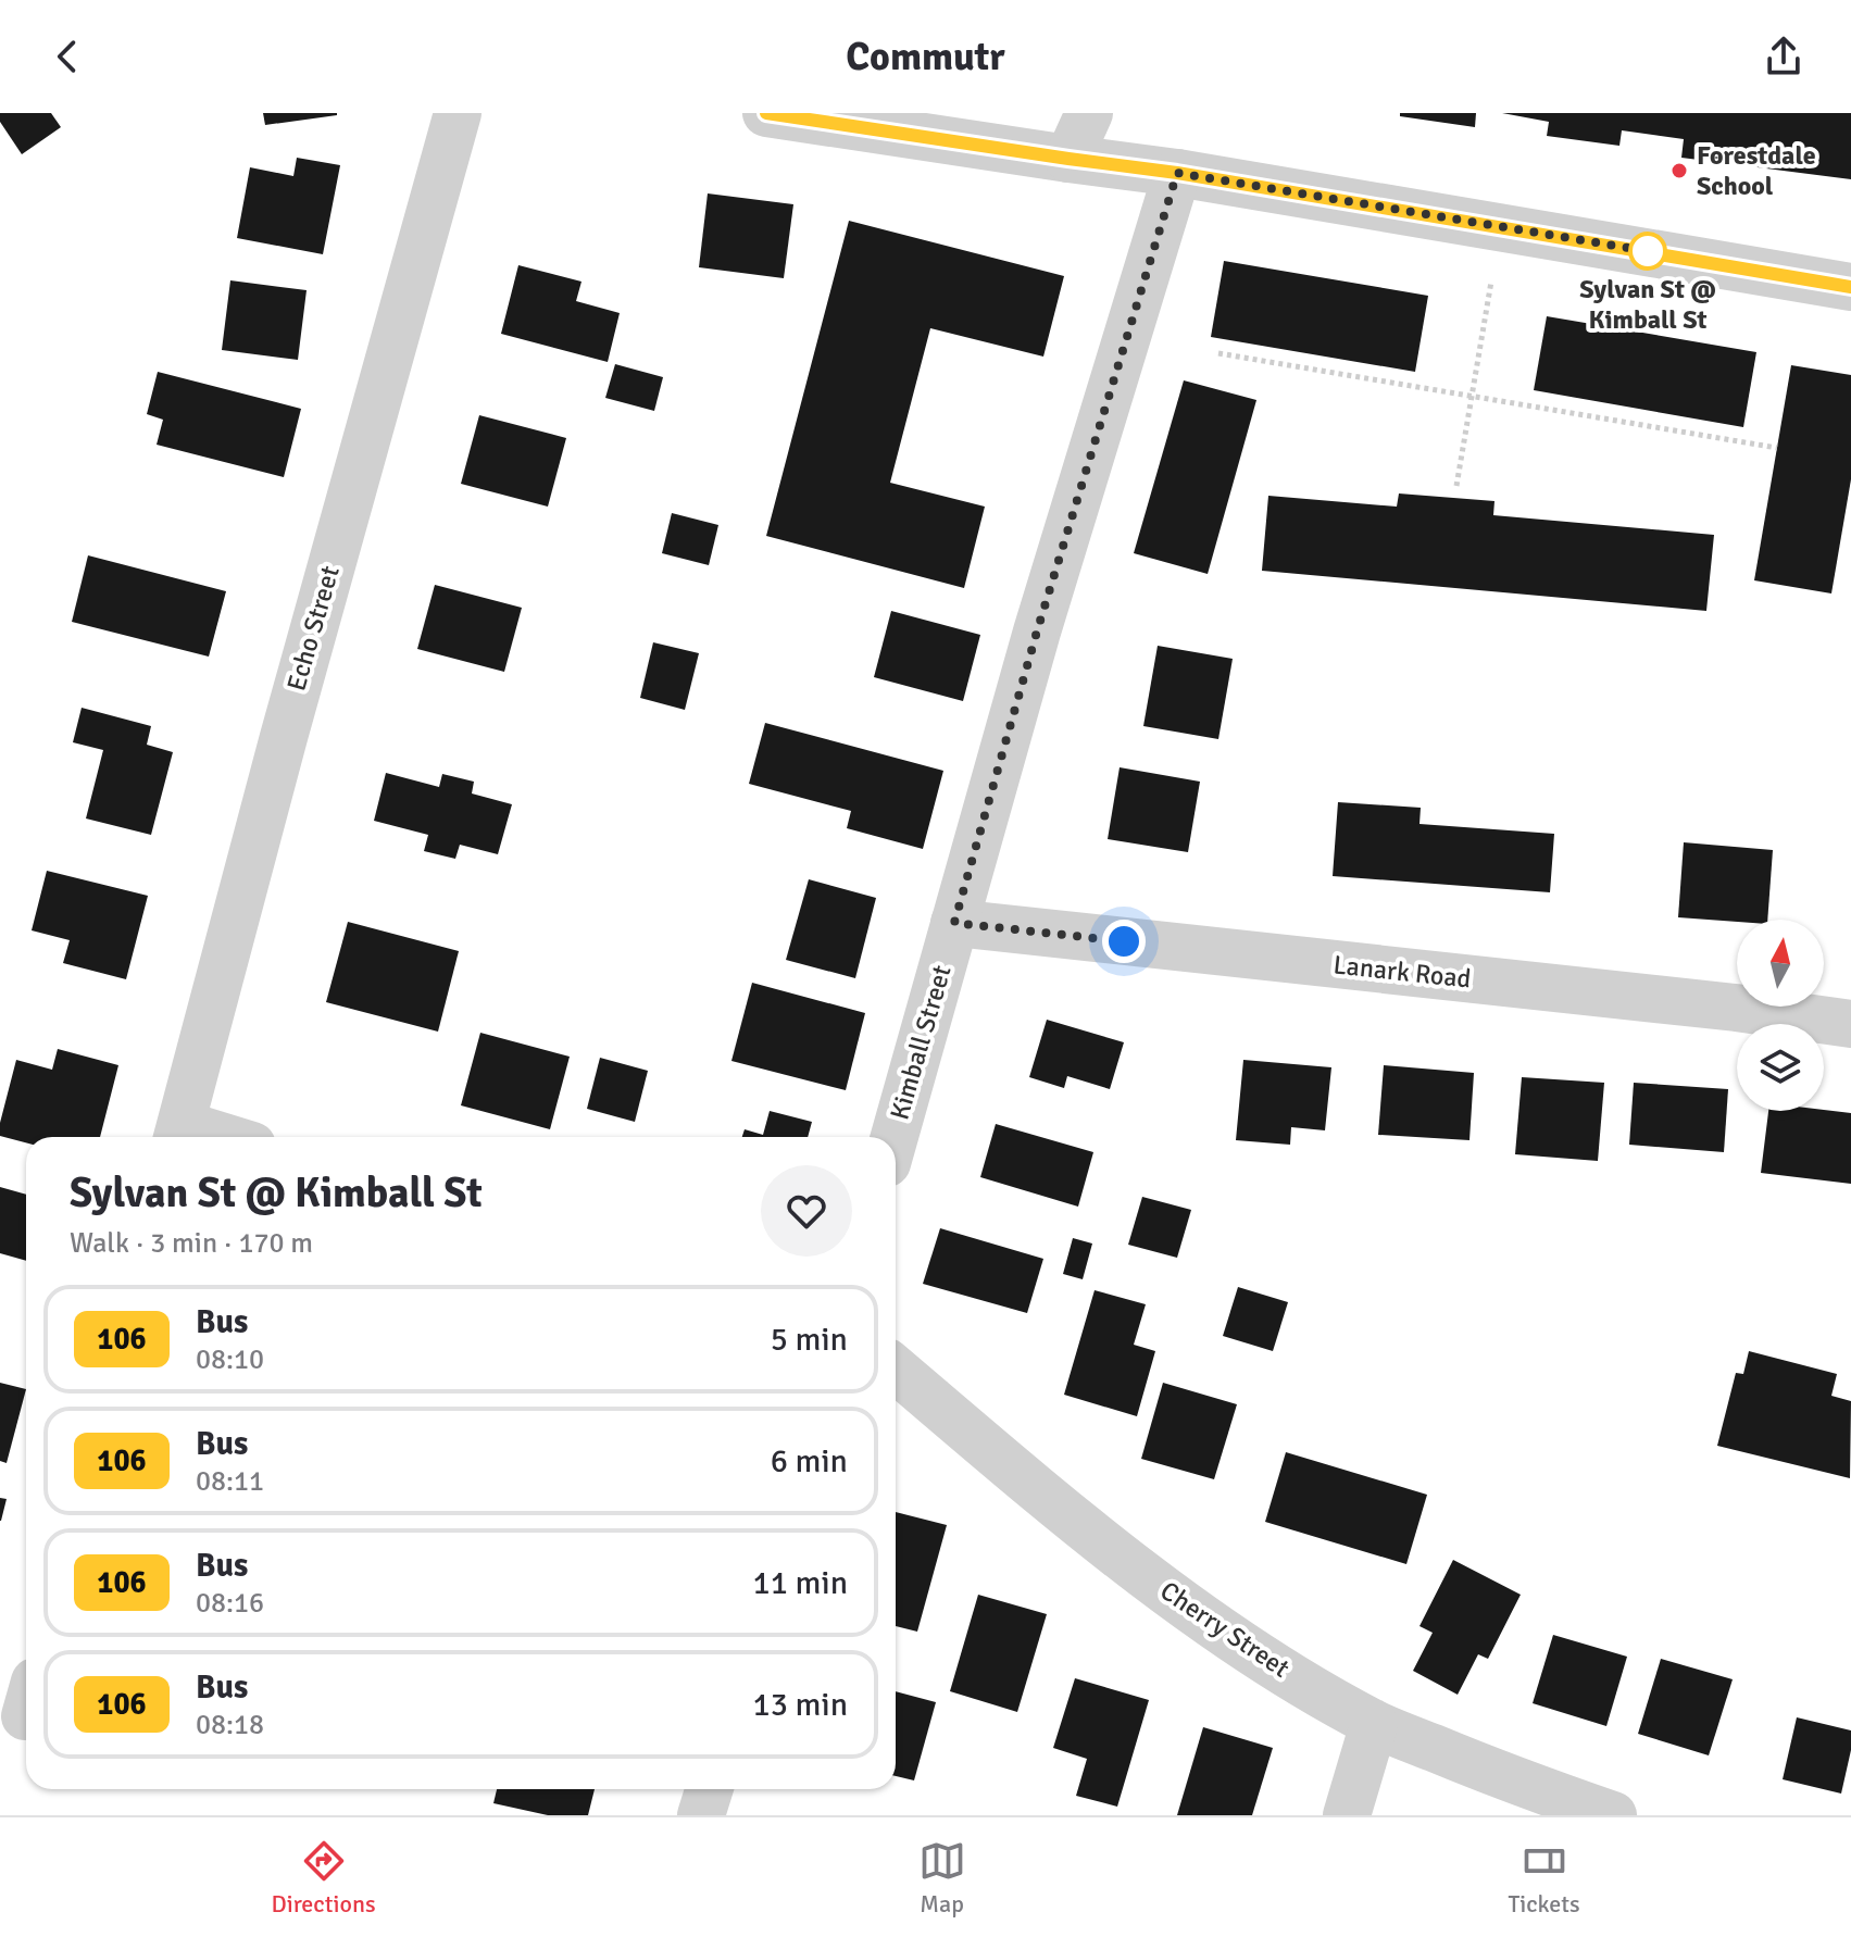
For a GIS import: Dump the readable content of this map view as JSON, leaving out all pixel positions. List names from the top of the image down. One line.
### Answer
{"streets":{"street":["Echo Street","Lanark Road","Kimball Street","Cherry Street"]},"crossings":[["Lanark Road","Kimball Street"]],"places":["Forestdale School","Sylvan St @ Kimball St"],"lines":["bus line 106"],"north":"top","page":{"header":"Commutr","heading":["Sylvan St @ Kimball St","Walk · 3 min · 170 m"],"list":[{"mark":"106","name":"Bus","note":"08:10","value":"5 min"},{"mark":"106","name":"Bus","note":"08:11","value":"6 min"},{"mark":"106","name":"Bus","note":"08:16","value":"11 min"},{"mark":"106","name":"Bus","note":"08:18","value":"13 min"}],"tabs":["Directions","Map","Tickets"]}}
